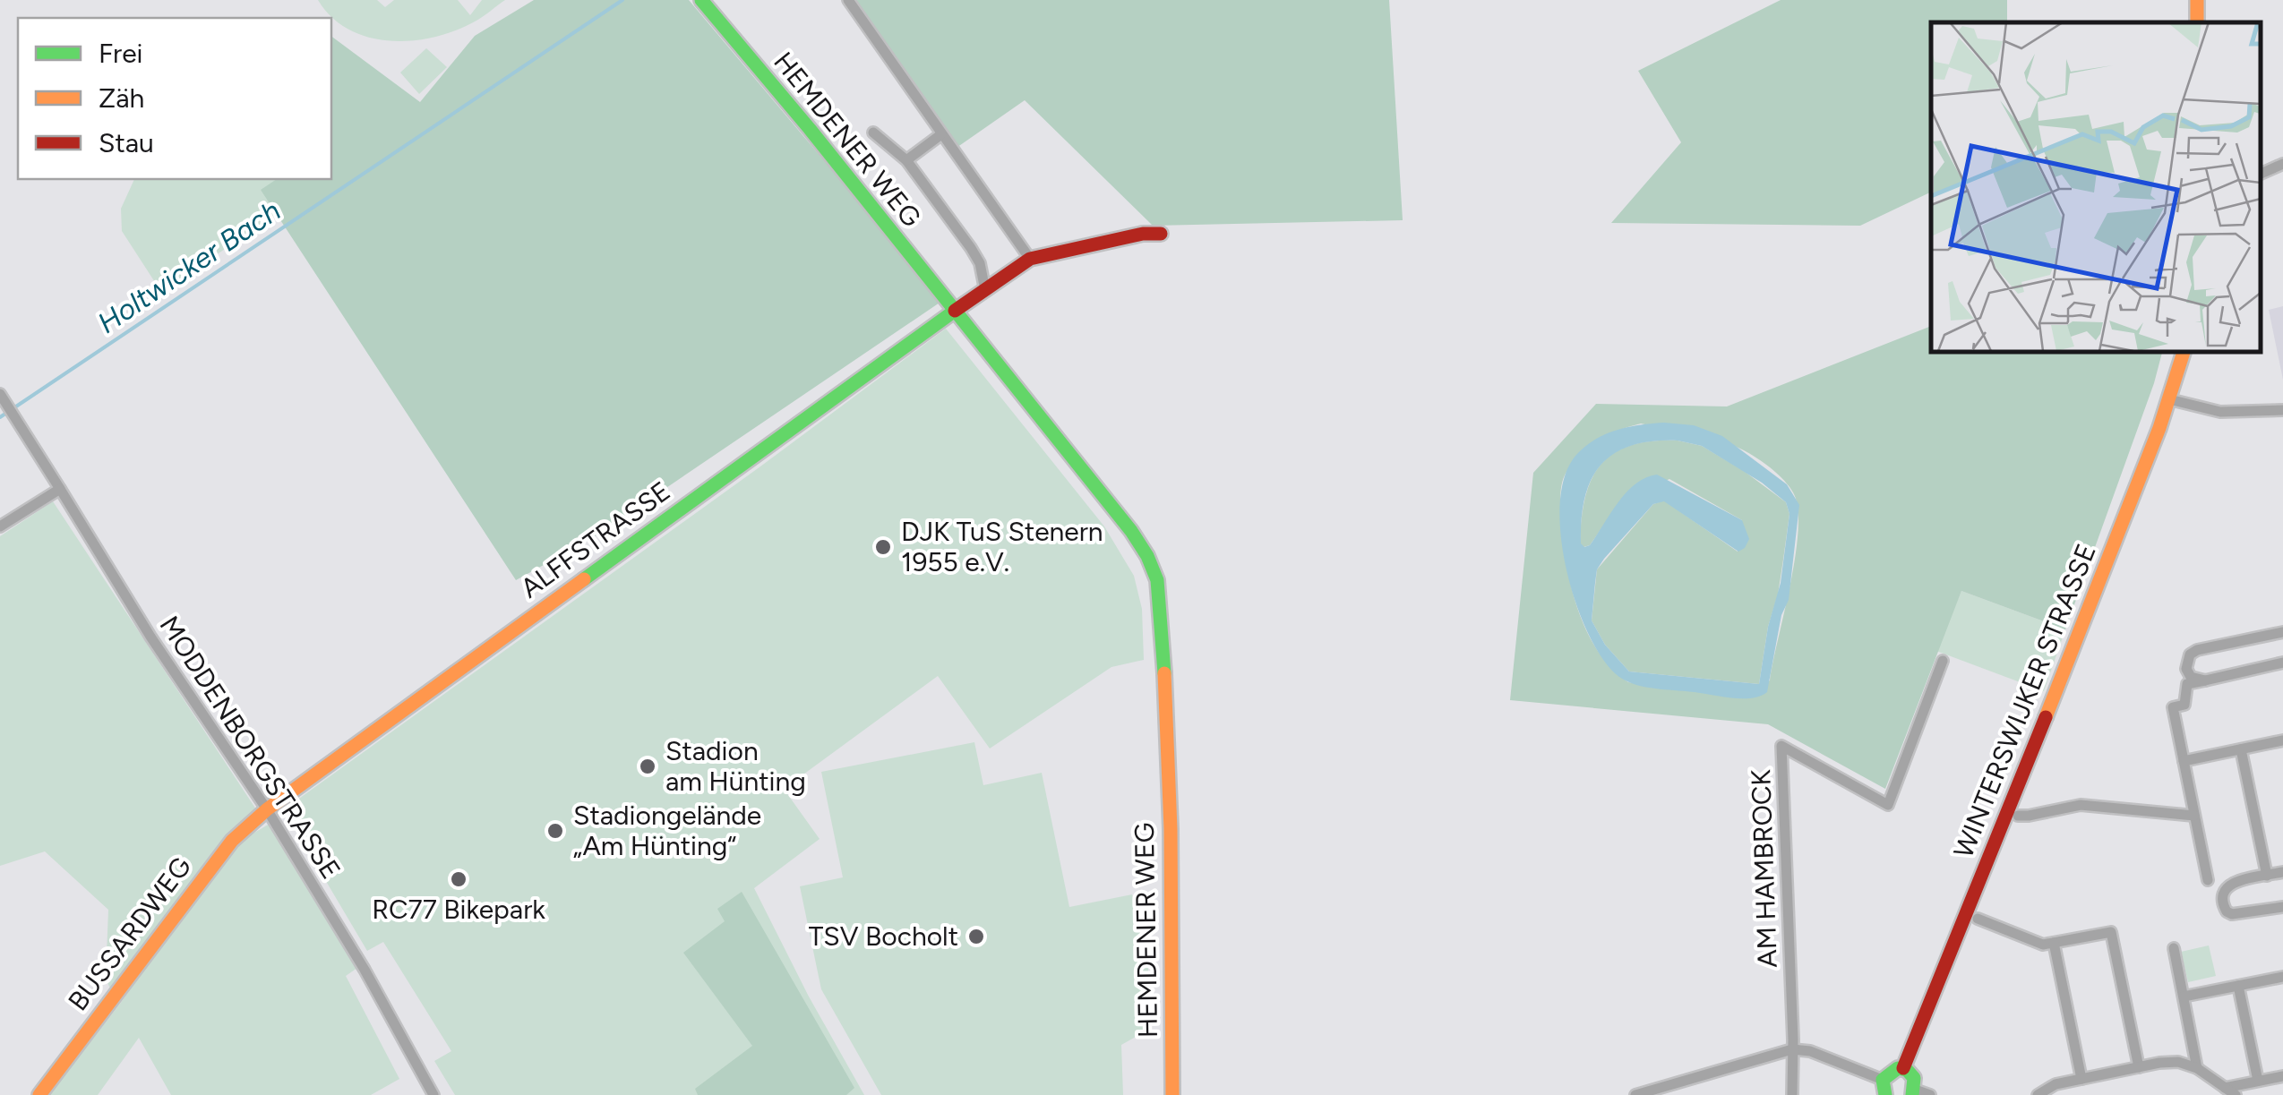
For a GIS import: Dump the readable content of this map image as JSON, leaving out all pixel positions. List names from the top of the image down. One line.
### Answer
{"streets":{"street":["HEMDENER WEG","ALFFSTRASSE","WINTERSWIJKER STRASSE","MODDENBORGSTRASSE","AM HAMBROCK","BUSSARDWEG"]},"crossings":[["HEMDENER WEG","ALFFSTRASSE"],["ALFFSTRASSE","MODDENBORGSTRASSE"],["ALFFSTRASSE","BUSSARDWEG"],["MODDENBORGSTRASSE","BUSSARDWEG"]],"water":["Holtwicker Bach"],"places":["DJK TuS Stenern 1955 e.V.","Stadion am Hünting","Stadiongelände „Am Hünting“","RC77 Bikepark","TSV Bocholt"],"legend":["Frei","Zäh","Stau"]}
